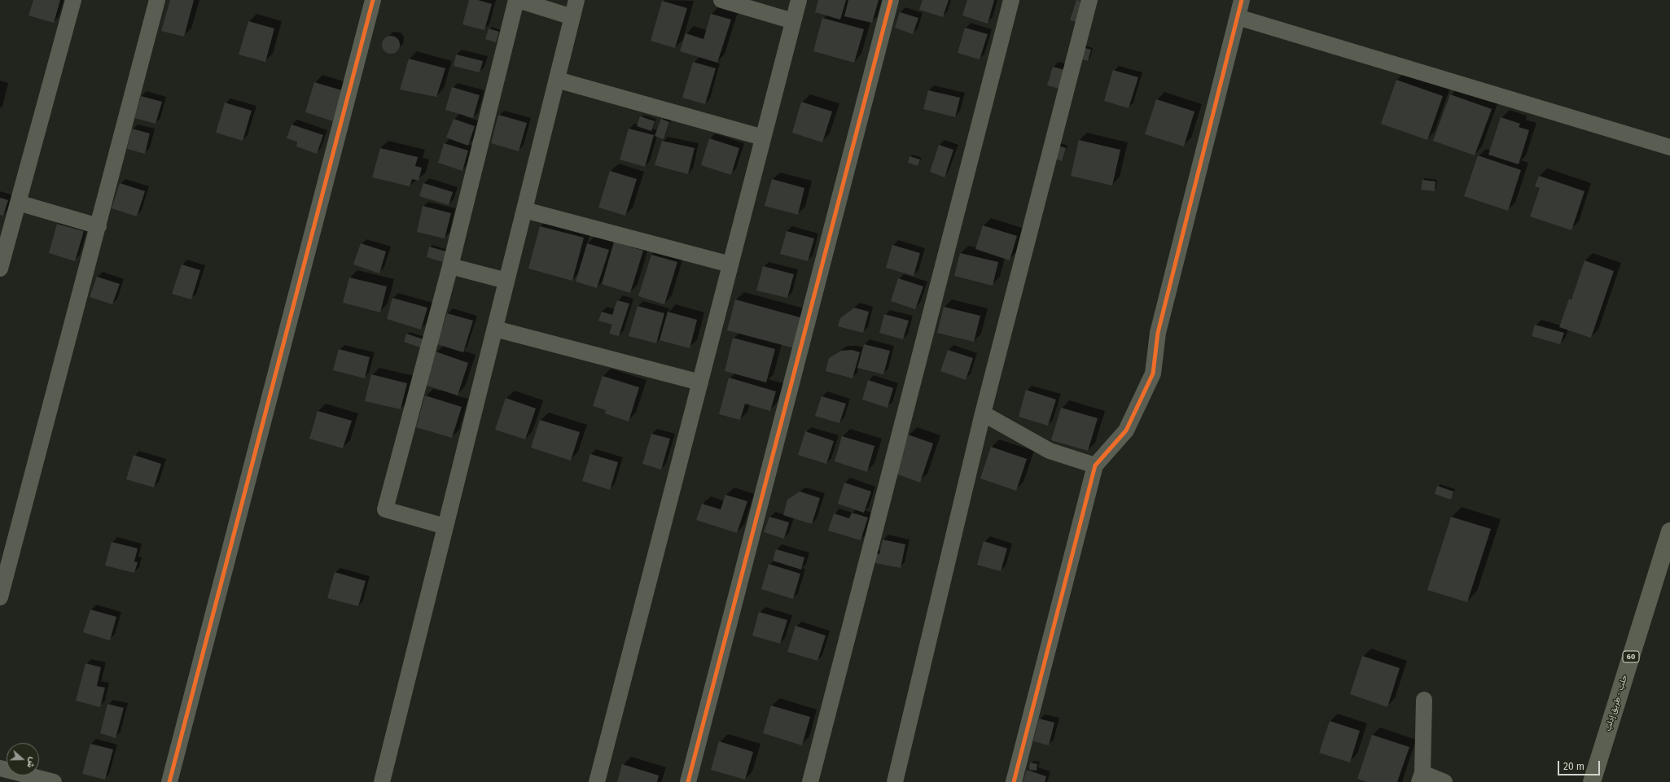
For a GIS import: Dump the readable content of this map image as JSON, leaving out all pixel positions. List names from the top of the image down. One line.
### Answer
{"streets":{"highway":["60","حلب - طريق إدلب"]},"scale_bar":"20 m","north":"right"}
